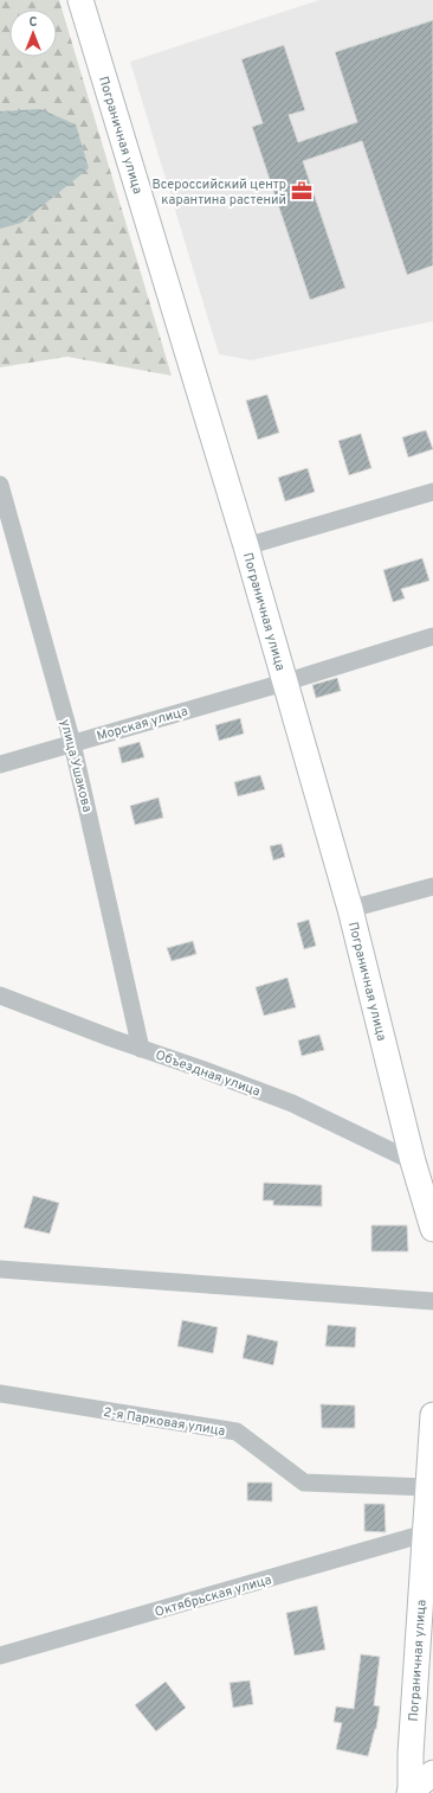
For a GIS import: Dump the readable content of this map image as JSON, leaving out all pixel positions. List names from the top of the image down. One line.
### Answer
{"streets":{"street":["Пограничная улица","Морская улица","улица Ушакова","Объездная улица","2-я Парковая улица","Октябрьская улица"]},"crossings":[["Пограничная улица","Морская улица"],["Пограничная улица","Объездная улица"],["Пограничная улица","2-я Парковая улица"],["Пограничная улица","Октябрьская улица"],["Морская улица","улица Ушакова"],["улица Ушакова","Объездная улица"]],"places":{"office":["Всероссийский центр карантина растений"]},"north":"top"}
